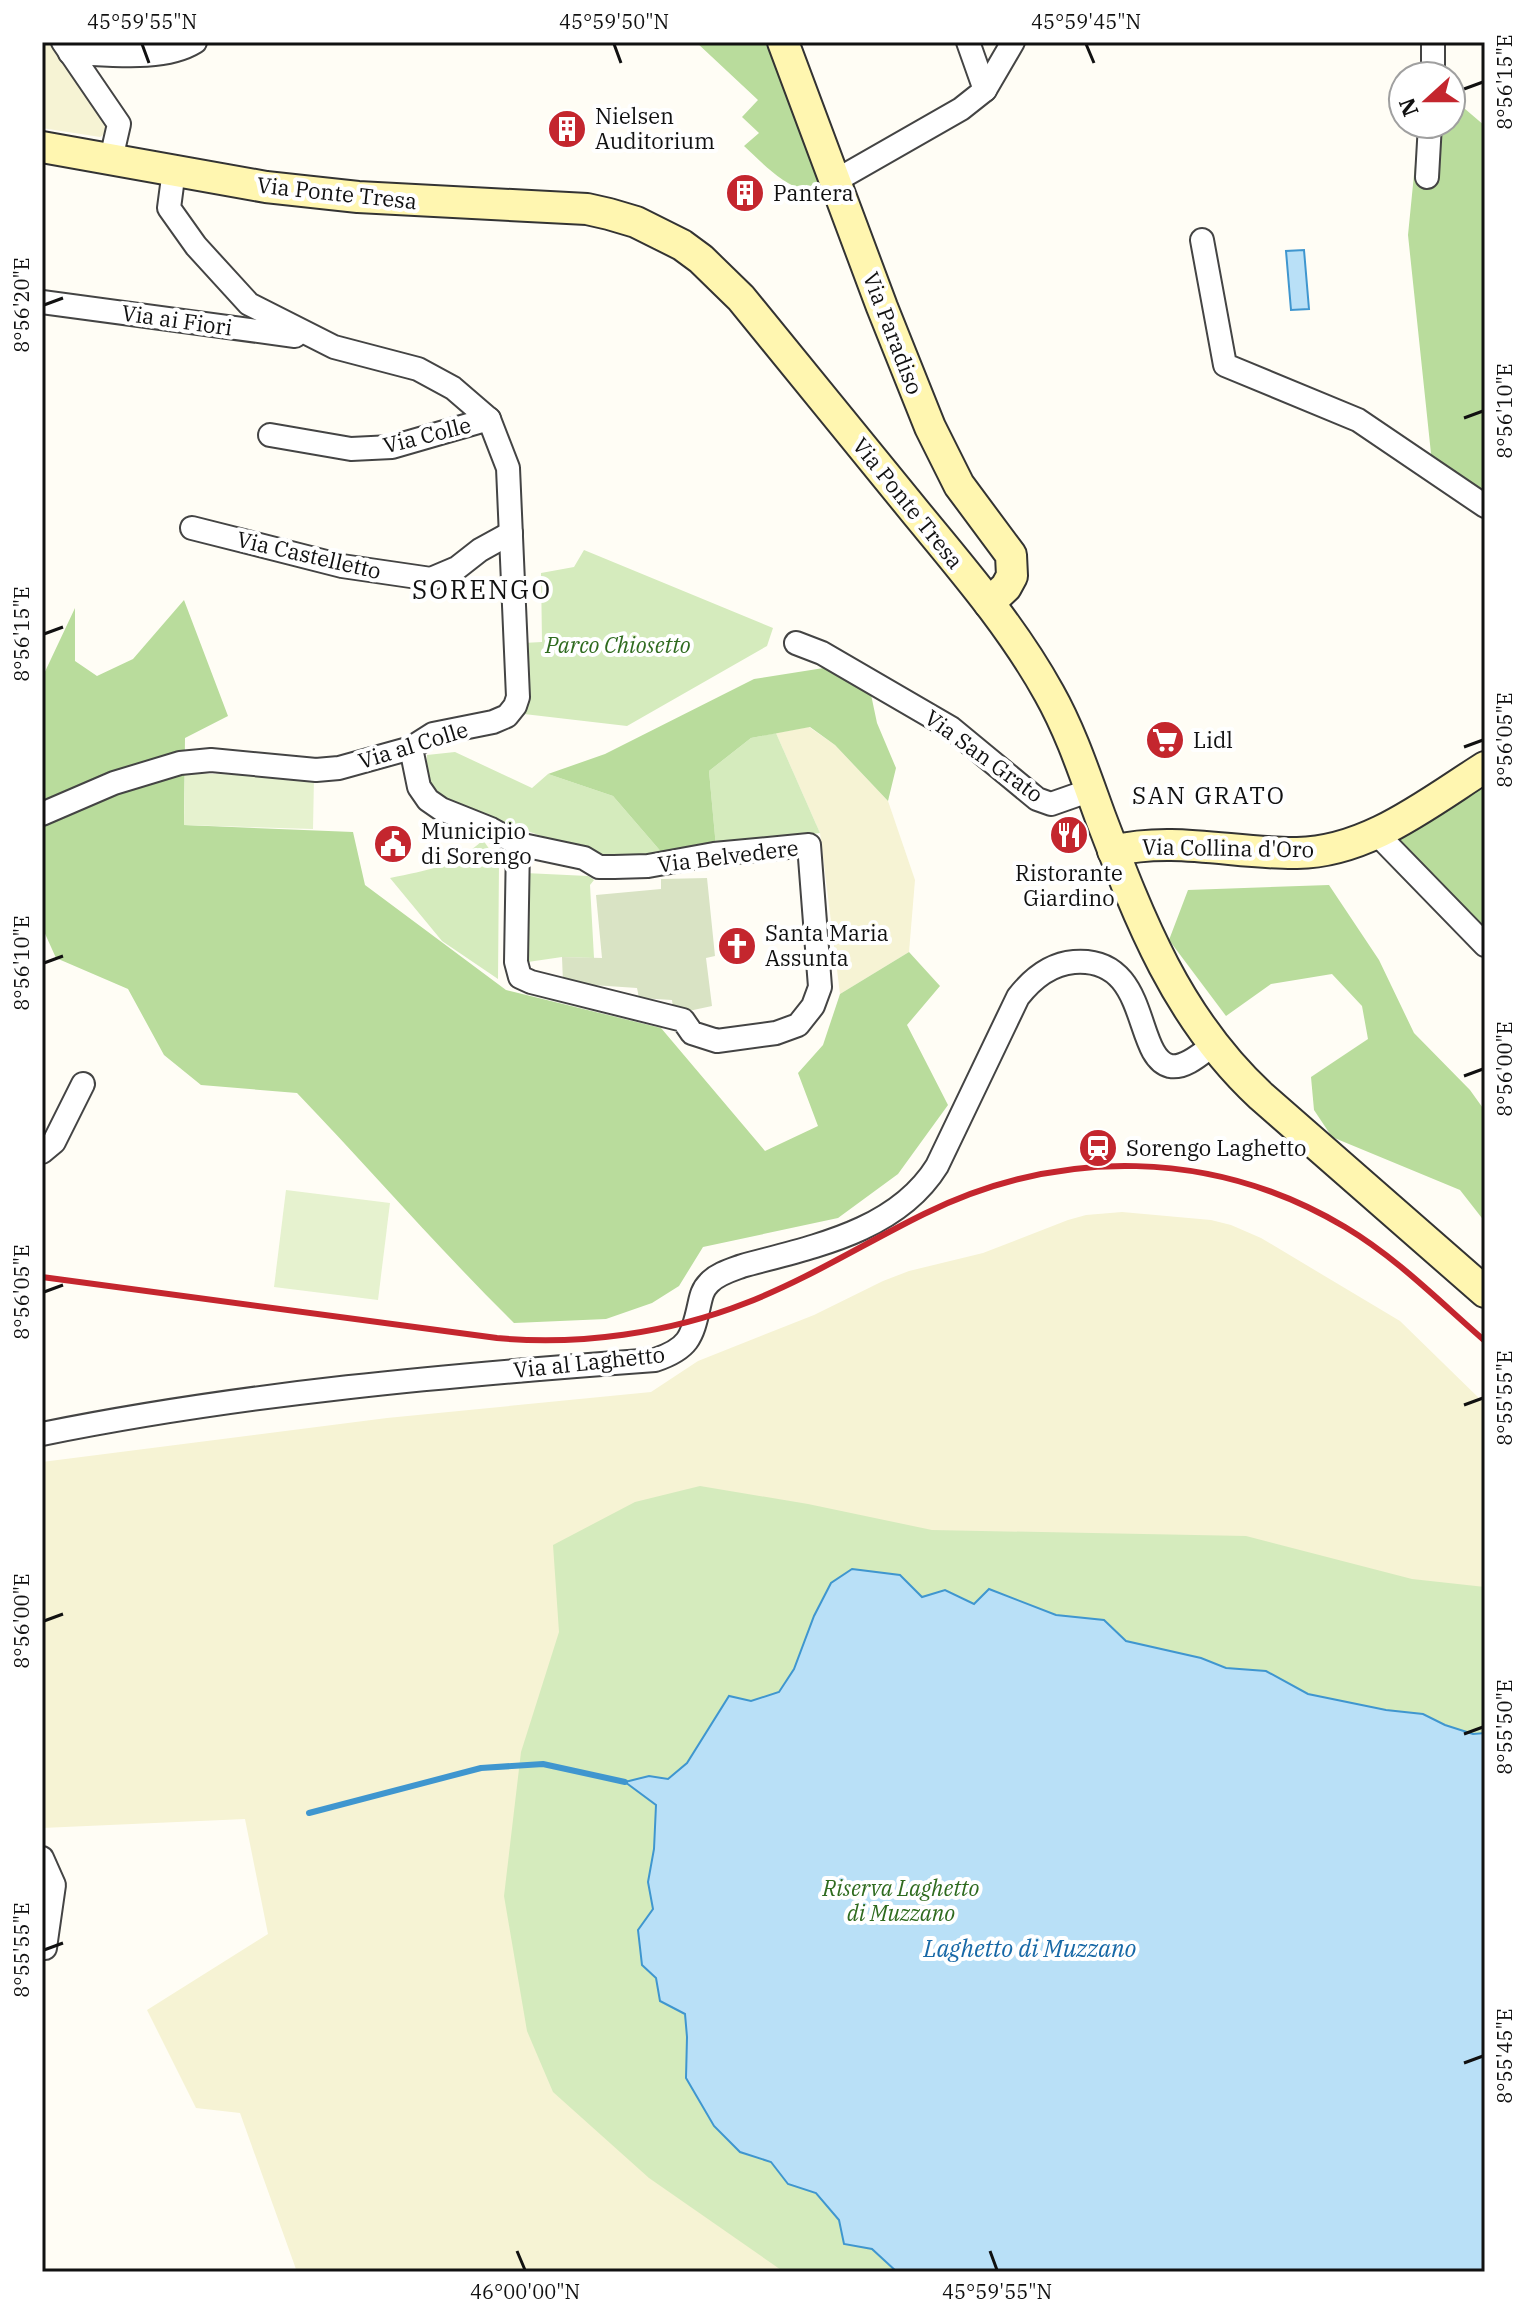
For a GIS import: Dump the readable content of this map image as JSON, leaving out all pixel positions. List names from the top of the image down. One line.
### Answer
{"streets":{"main road":["Via Ponte Tresa","Via Paradiso","Via Collina d'Oro"],"street":["Via ai Fiori","Via Colle","Via Castelletto","Via al Colle","Via San Grato","Via Belvedere","Via al Laghetto"]},"crossings":[["Via Ponte Tresa","Via Paradiso"],["Via Ponte Tresa","Via al Colle"],["Via Ponte Tresa","Via San Grato"],["Via Ponte Tresa","Via Collina d'Oro"],["Via Ponte Tresa","Via al Laghetto"],["Via ai Fiori","Via al Colle"],["Via Colle","Via al Colle"],["Via Castelletto","Via al Colle"],["Via al Colle","Via Belvedere"]],"districts":["SORENGO","SAN GRATO"],"water":["Laghetto di Muzzano"],"parks":["Parco Chiosetto","Riserva Laghetto di Muzzano"],"places":{"building":["Nielsen Auditorium","Pantera"],"supermarket":["Lidl"],"restaurant":["Ristorante Giardino"],"public building":["Municipio di Sorengo"],"church":["Santa Maria Assunta"],"station":["Sorengo Laghetto"]},"north":"left","coordinates":["45°59'55\"N","45°59'50\"N","45°59'45\"N","8°56'15\"E","8°56'20\"E","8°56'10\"E","8°56'05\"E","8°56'00\"E","8°55'55\"E","8°55'50\"E","8°55'45\"E","46°00'00\"N"]}
